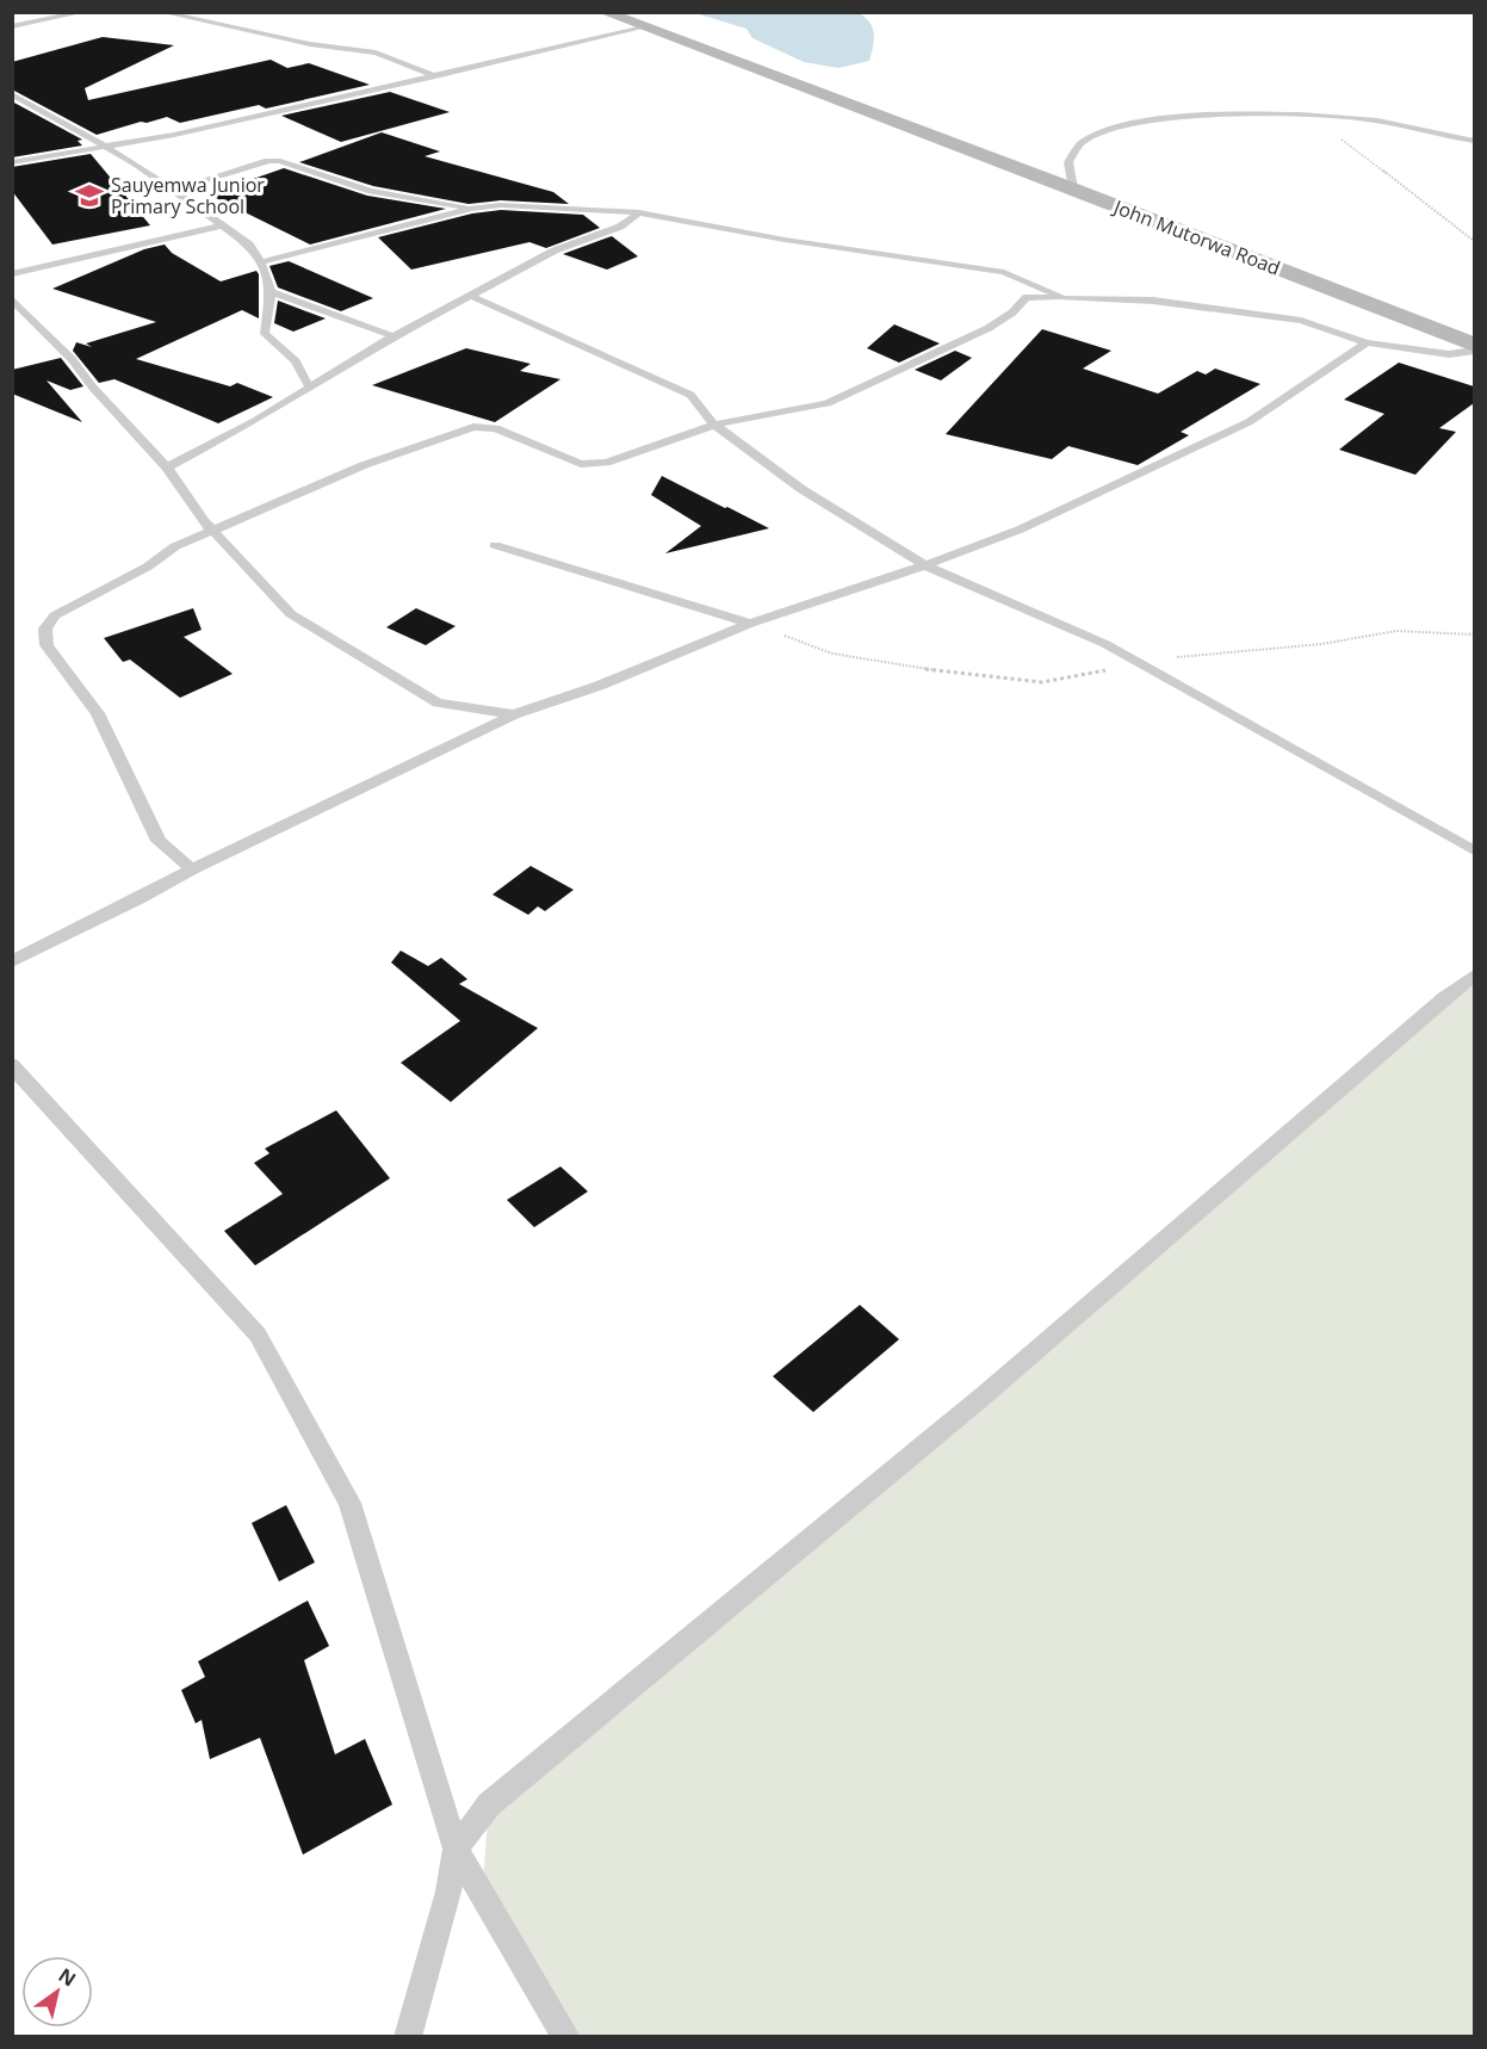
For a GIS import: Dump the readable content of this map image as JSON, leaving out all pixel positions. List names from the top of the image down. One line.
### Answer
{"streets":{"street":["John Mutorwa Road"]},"places":{"school or university":["Sauyemwa Junior Primary School"]},"north":"top right"}
